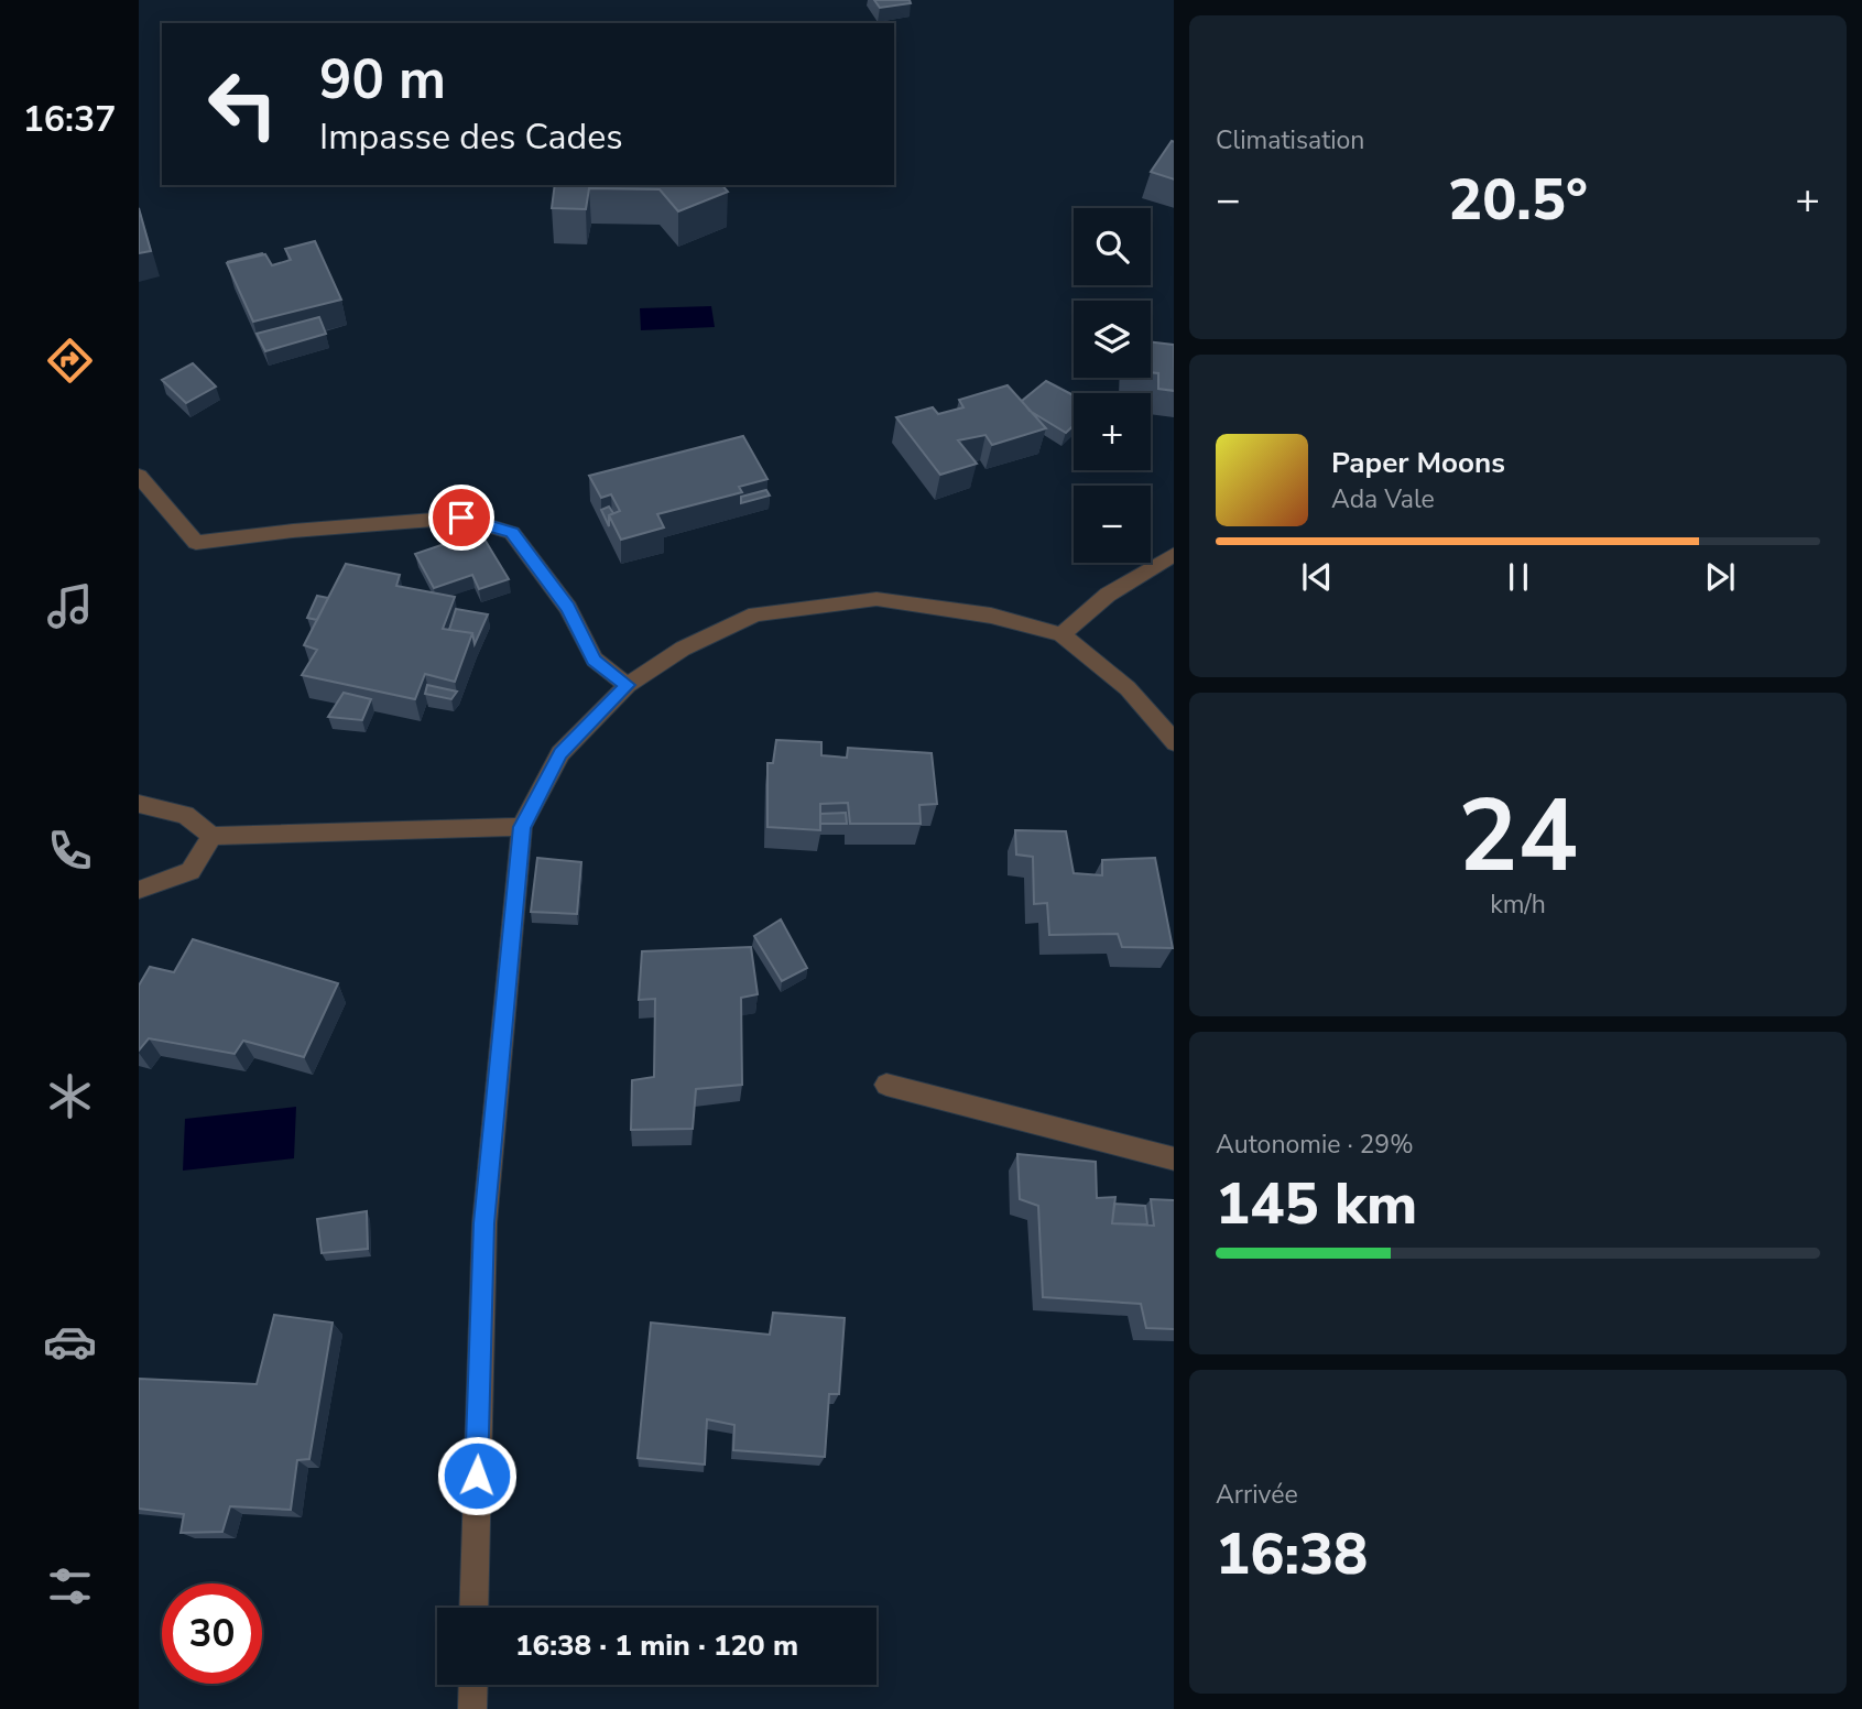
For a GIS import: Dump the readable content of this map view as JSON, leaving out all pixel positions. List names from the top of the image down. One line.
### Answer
{"page":{"tabs":"16:37","tile":["Climatisation",["24","km/h"],["Autonomie · 29%","145 km"],["Arrivée","16:38"]],"turn":["90 m","Impasse des Cades"],"heat":["−","20.5°","+"],"map_buttons":["+","−"],"song":["Paper Moons","Ada Vale"],"limit":"30","trip":"16:38 · 1 min · 120 m"}}
